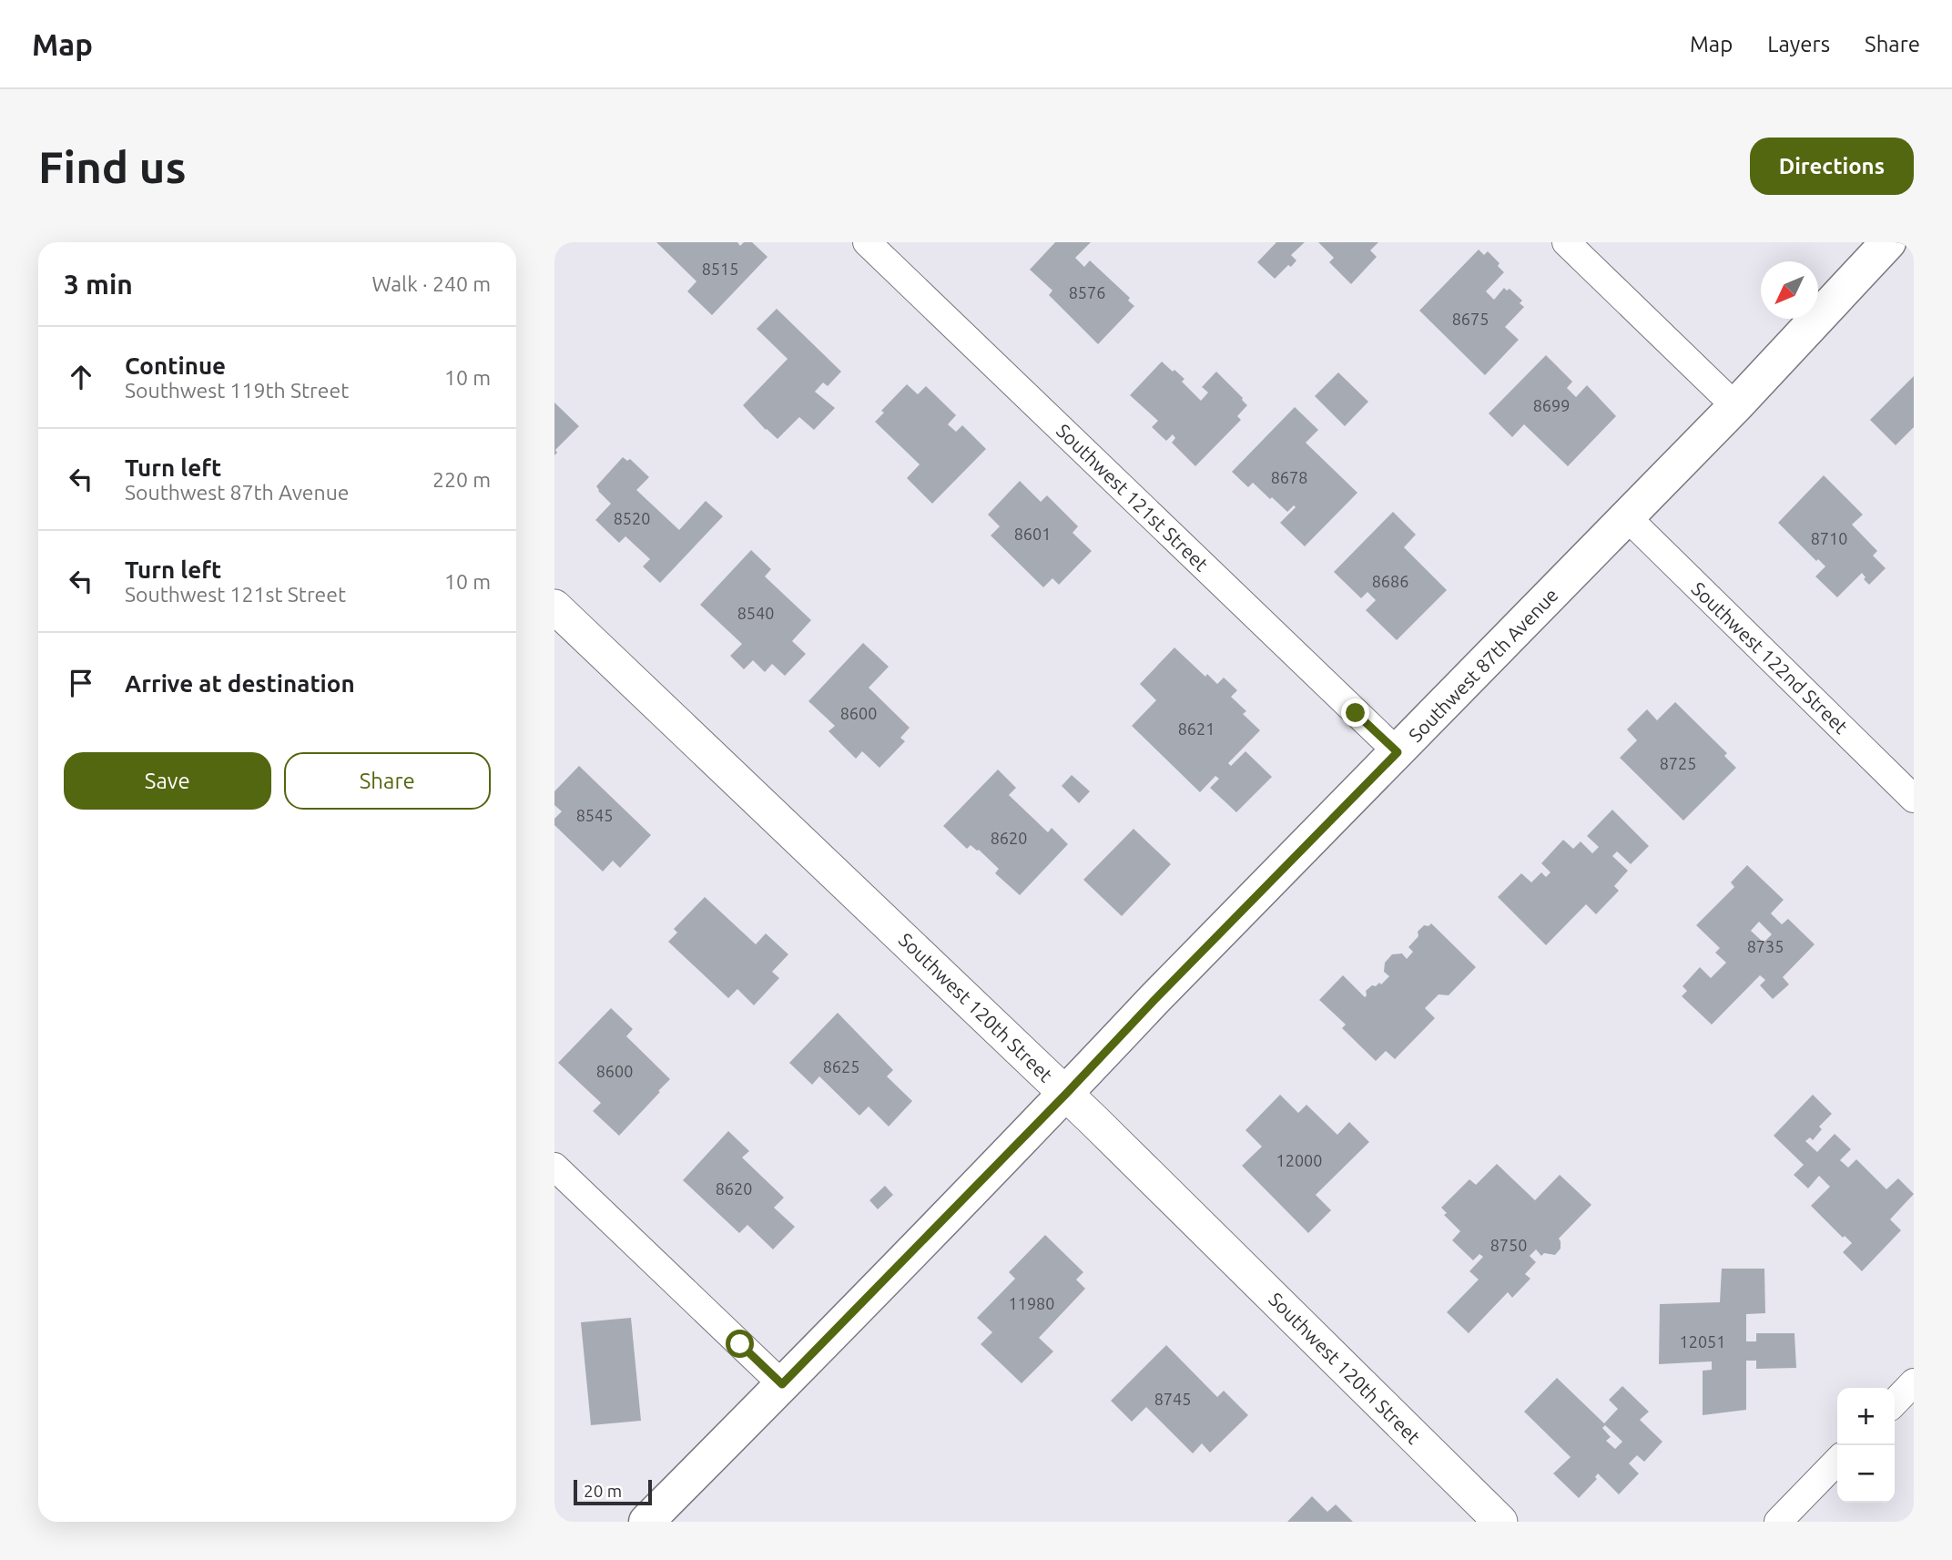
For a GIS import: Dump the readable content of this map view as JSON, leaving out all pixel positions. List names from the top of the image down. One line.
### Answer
{"streets":{"main road":["Southwest 87th Avenue"],"street":["Southwest 121st Street","Southwest 122nd Street","Southwest 120th Street"]},"crossings":[["Southwest 121st Street","Southwest 87th Avenue"],["Southwest 122nd Street","Southwest 87th Avenue"],["Southwest 87th Avenue","Southwest 120th Street"]],"house_numbers":["8515","8576","8675","8699","8678","8520","8601","8710","8686","8540","8600","8621","8725","8545","8620","8735","8625","8600","12000","8620","8750","11980","12051","8745"],"scale_bar":"20 m","north":"bottom left","page":{"header":"Map","nav":["Map","Layers","Share"],"buttons":["Directions",["Save","Share"]],"title":"Find us","heading":["3 min","Walk · 240 m"],"list":[["Continue","Southwest 119th Street","10 m"],["Turn left","Southwest 87th Avenue","220 m"],["Turn left","Southwest 121st Street","10 m"],"Arrive at destination"],"map_buttons":["+","−"],"scale":"20 m"}}
